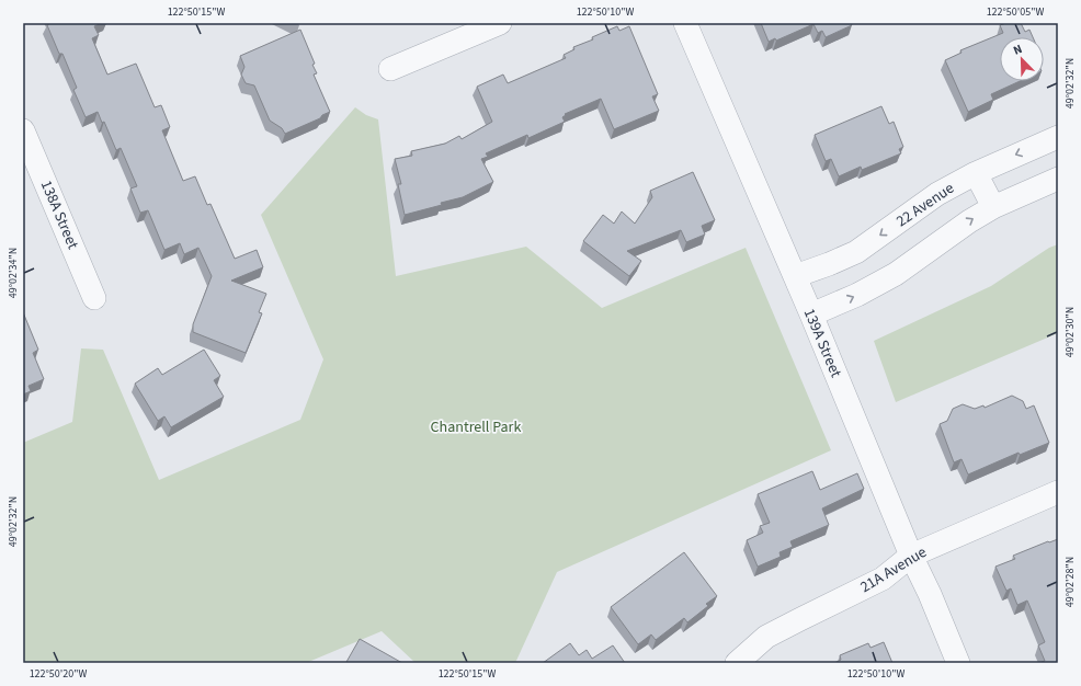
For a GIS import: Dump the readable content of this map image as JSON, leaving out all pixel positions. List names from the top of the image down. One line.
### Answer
{"streets":{"street":["22 Avenue","138A Street","139A Street","21A Avenue"]},"crossings":[["22 Avenue","139A Street"],["139A Street","21A Avenue"]],"parks":["Chantrell Park"],"north":"top left","coordinates":["122°50'15\"W","122°50'10\"W","122°50'05\"W","49°02'32\"N","49°02'34\"N","49°02'30\"N","49°02'28\"N","122°50'20\"W"]}
